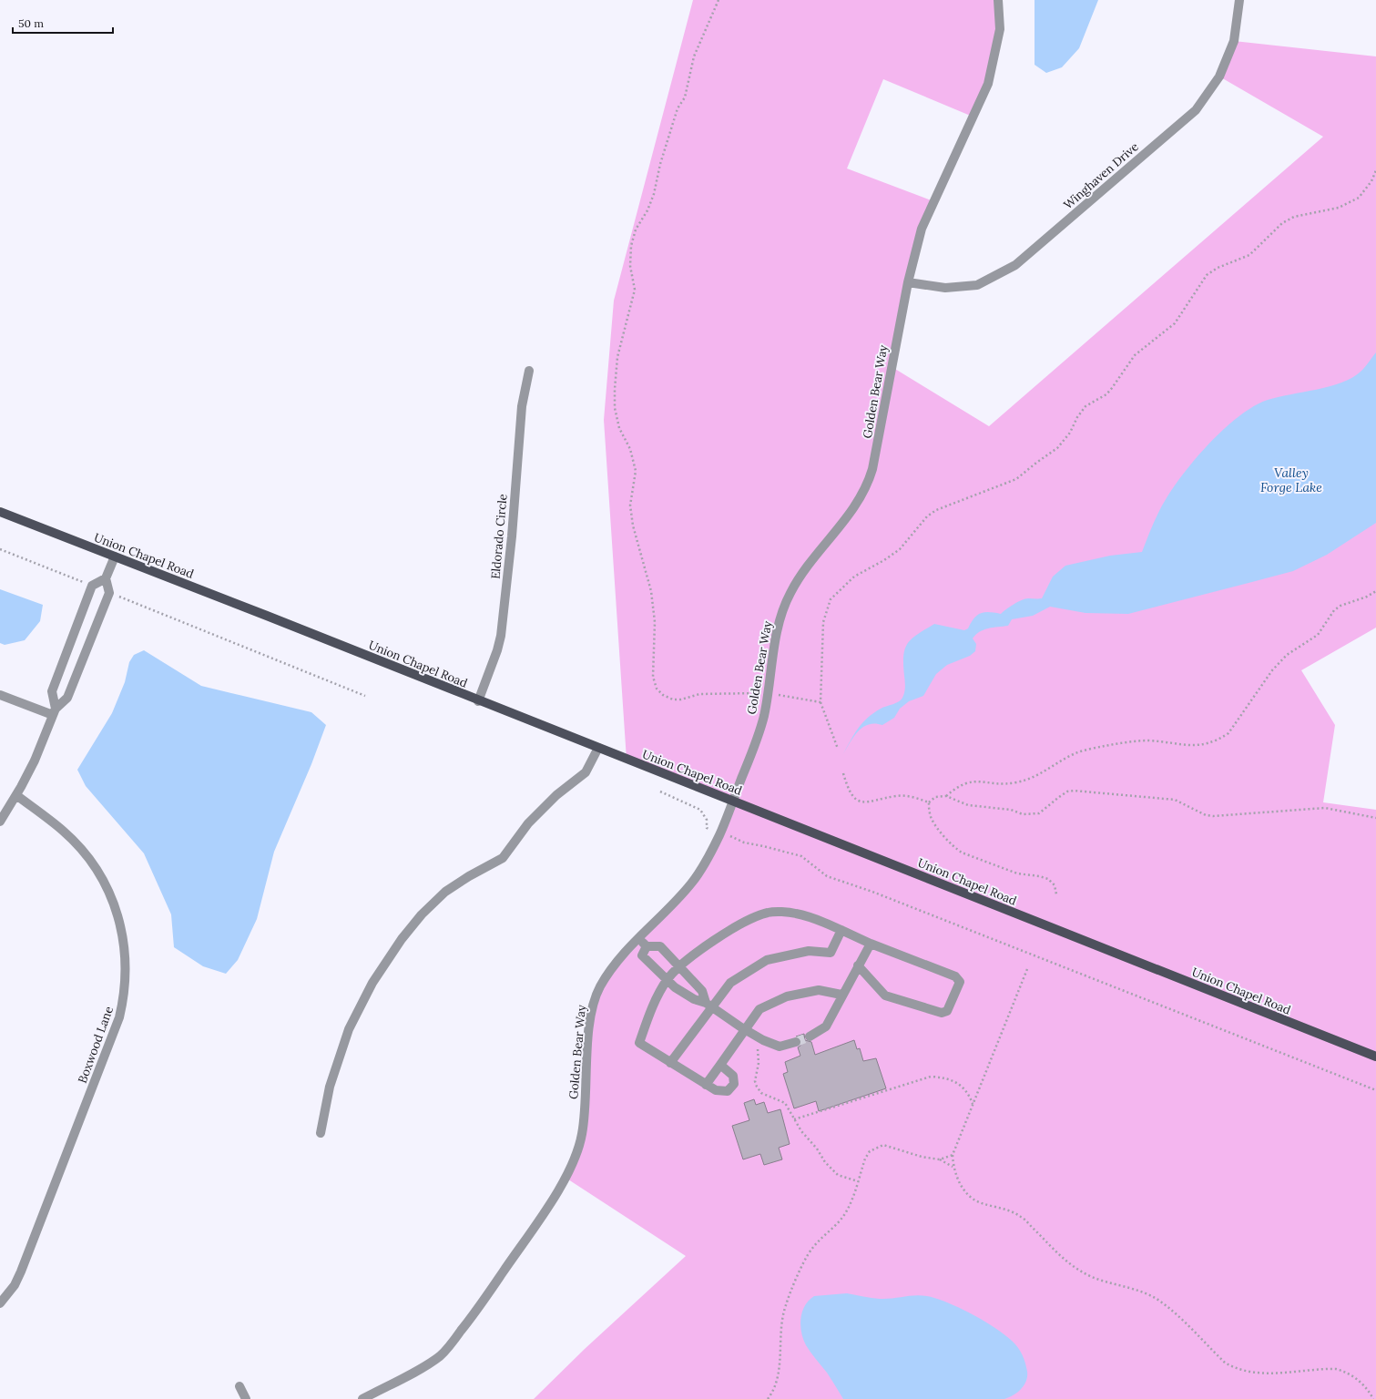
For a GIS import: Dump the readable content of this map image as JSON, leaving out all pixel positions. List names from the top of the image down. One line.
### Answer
{"streets":{"main road":["Union Chapel Road"],"street":["Winghaven Drive","Golden Bear Way","Eldorado Circle","Boxwood Lane"]},"crossings":[["Winghaven Drive","Golden Bear Way"],["Golden Bear Way","Union Chapel Road"],["Eldorado Circle","Union Chapel Road"]],"water":["Valley Forge Lake"],"scale_bar":"50 m"}
